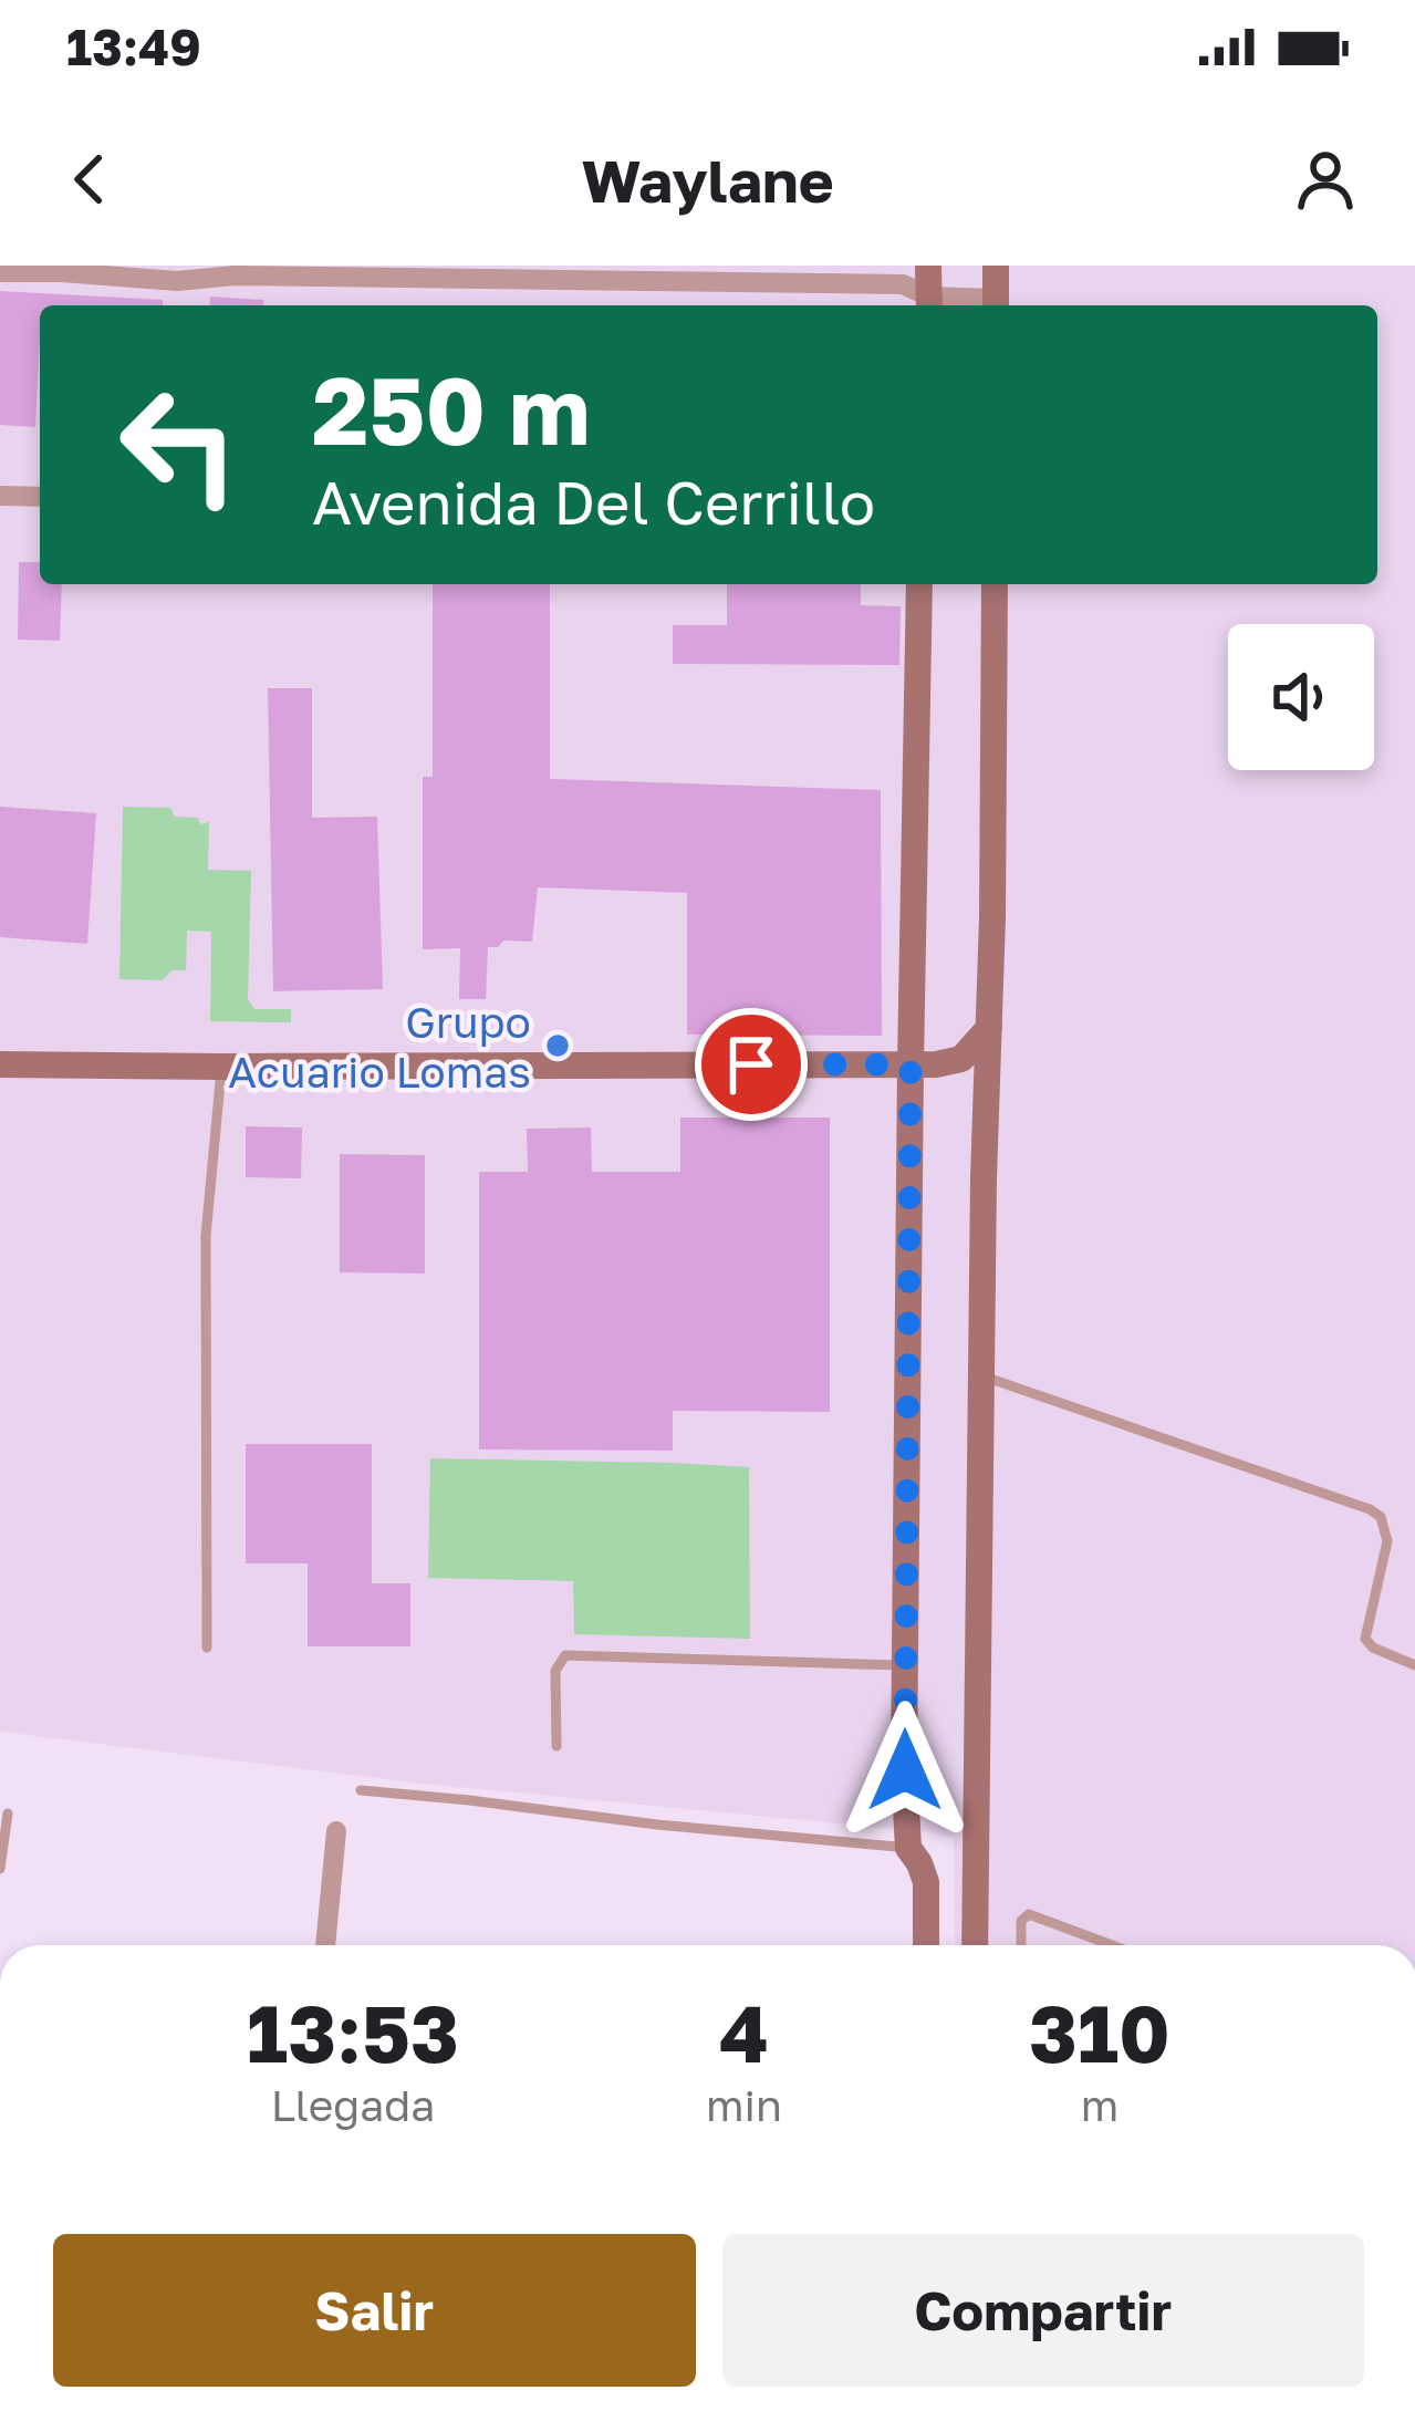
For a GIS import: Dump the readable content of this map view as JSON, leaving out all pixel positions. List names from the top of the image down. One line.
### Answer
{"places":["Grupo Acuario Lomas"],"page":{"status":"13:49","header":"Waylane","turn":["250 m","Avenida Del Cerrillo"],"eta":["13:53","Llegada","4","min","310","m"],"buttons":["Salir","Compartir"]}}
